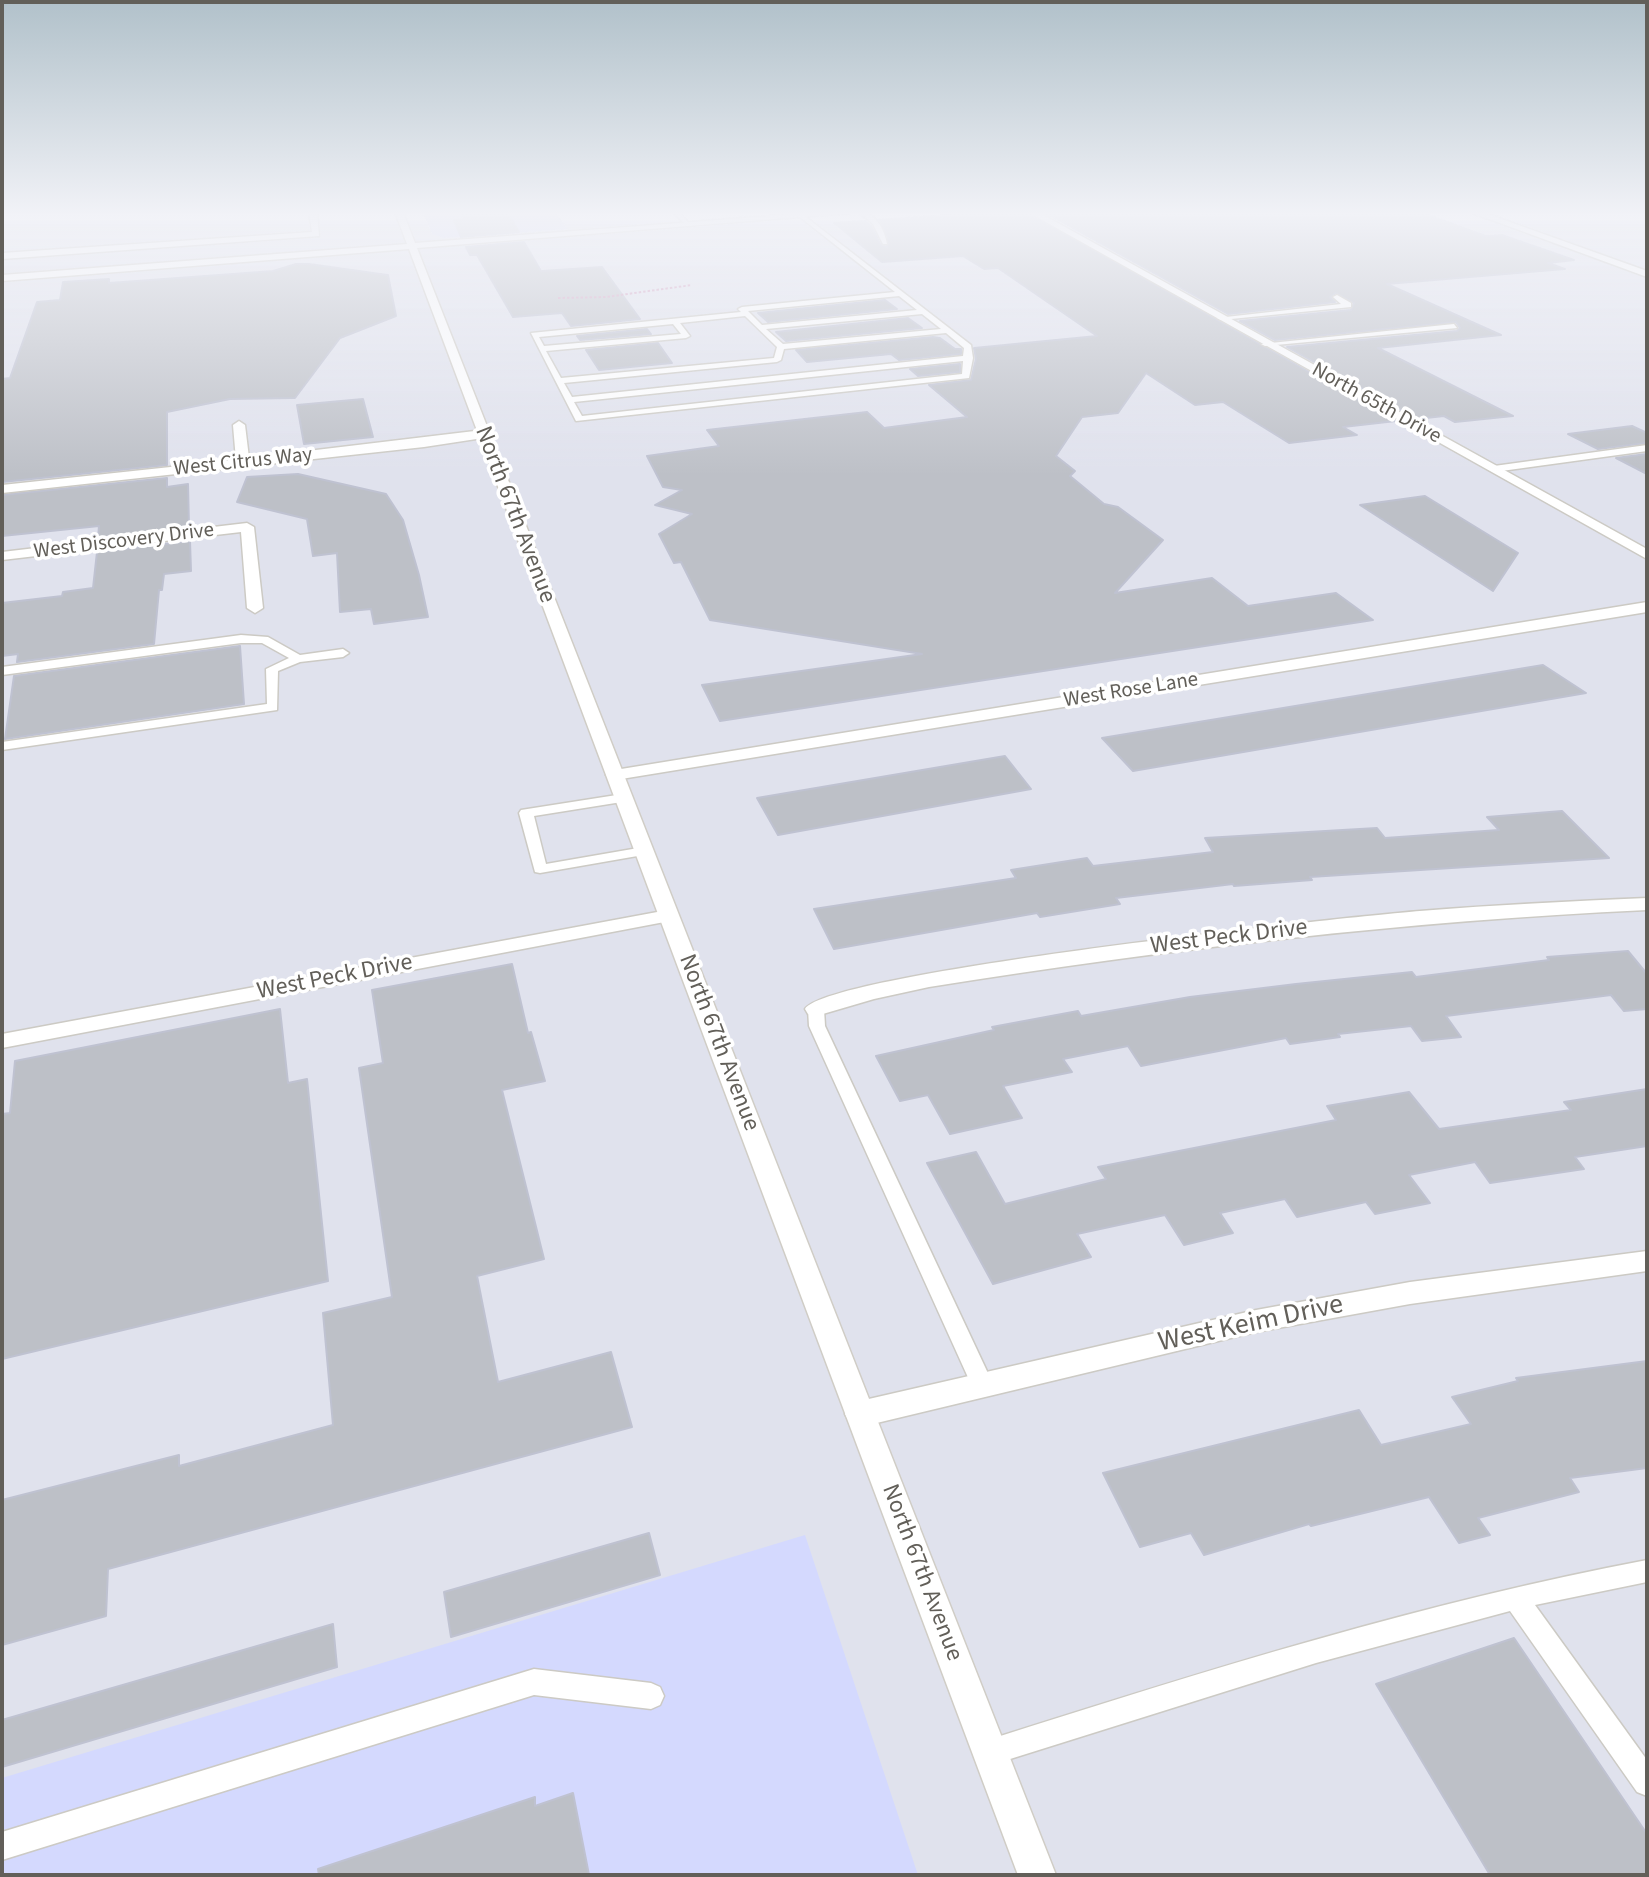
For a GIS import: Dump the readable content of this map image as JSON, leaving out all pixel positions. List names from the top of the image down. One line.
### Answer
{"streets":{"street":["North 65th Drive","West Citrus Way","North 67th Avenue","West Discovery Drive","West Rose Lane","West Peck Drive","West Keim Drive"]},"crossings":[["West Citrus Way","North 67th Avenue"],["North 67th Avenue","West Rose Lane"],["North 67th Avenue","West Peck Drive"],["North 67th Avenue","West Keim Drive"]]}
